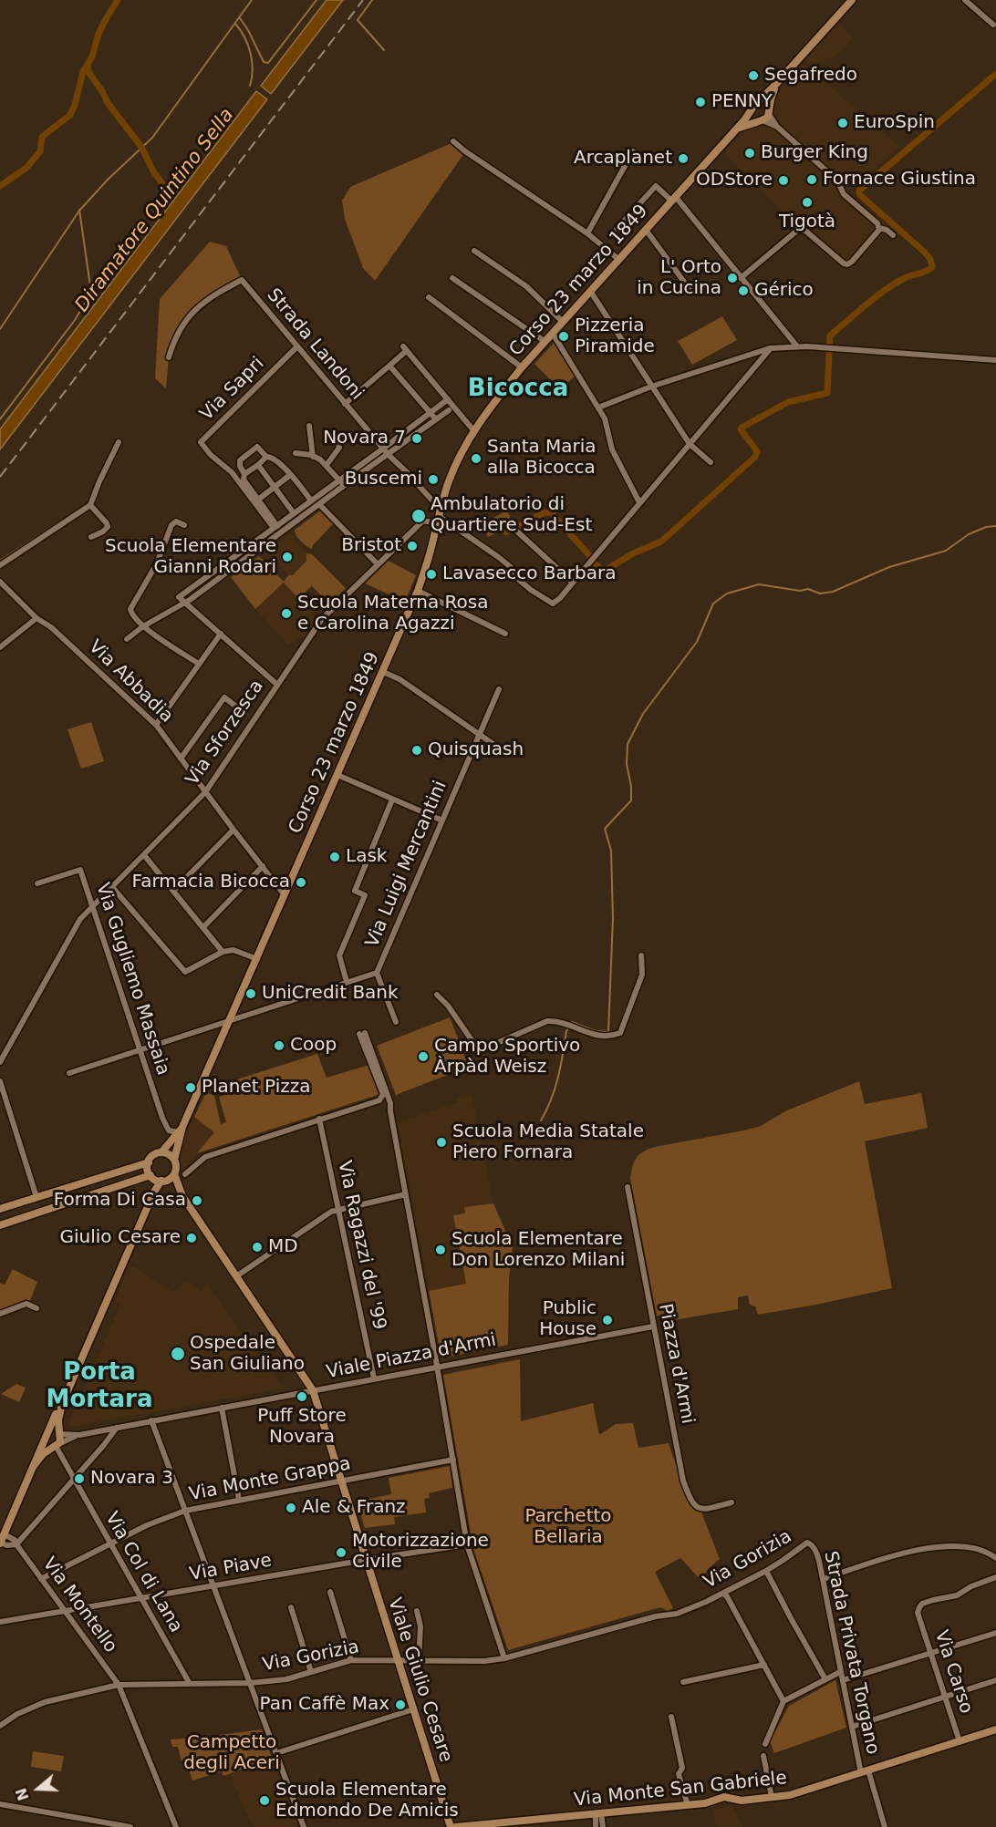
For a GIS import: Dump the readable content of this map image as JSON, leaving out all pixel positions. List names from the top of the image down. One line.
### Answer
{"streets":{"main road":["Corso 23 marzo 1849","Viale Giulio Cesare","Via Monte San Gabriele"],"street":["Strada Landoni","Via Sapri","Via Abbadia","Via Sforzesca","Via Luigi Mercantini","Via Gugliemo Massaia","Via Ragazzi del '99","Viale Piazza d'Armi","Piazza d'Armi","Via Monte Grappa","Via Gorizia","Via Piave","Via Col di Lana","Via Montello","Strada Privata Torgano","Via Carso"]},"crossings":[["Corso 23 marzo 1849","Strada Landoni"],["Corso 23 marzo 1849","Via Abbadia"],["Corso 23 marzo 1849","Via Sforzesca"],["Corso 23 marzo 1849","Via Gugliemo Massaia"],["Corso 23 marzo 1849","Viale Giulio Cesare"],["Strada Landoni","Via Sapri"],["Strada Landoni","Via Sforzesca"],["Via Abbadia","Via Sforzesca"],["Via Sforzesca","Via Gugliemo Massaia"],["Via Ragazzi del '99","Viale Piazza d'Armi"],["Viale Piazza d'Armi","Piazza d'Armi"],["Viale Piazza d'Armi","Via Col di Lana"],["Viale Piazza d'Armi","Viale Giulio Cesare"],["Via Monte Grappa","Via Col di Lana"],["Via Monte Grappa","Via Montello"],["Via Monte Grappa","Viale Giulio Cesare"],["Via Gorizia","Via Col di Lana"],["Via Gorizia","Via Montello"],["Via Gorizia","Strada Privata Torgano"],["Via Gorizia","Viale Giulio Cesare"],["Via Piave","Via Col di Lana"],["Via Piave","Via Montello"],["Via Piave","Viale Giulio Cesare"],["Strada Privata Torgano","Via Monte San Gabriele"],["Via Carso","Via Monte San Gabriele"]],"districts":["Bicocca","Porta Mortara"],"water":["Diramatore Quintino Sella"],"parks":["Parchetto Bellaria","Campetto degli Aceri"],"places":["Segafredo","PENNY","EuroSpin","Burger King","Arcaplanet","Fornace Giustina","ODStore","Tigotà","L' Orto in Cucina","Gérico","Pizzeria Piramide","Novara 7","Santa Maria alla Bicocca","Buscemi","Ambulatorio di Quartiere Sud-Est","Bristot","Scuola Elementare Gianni Rodari","Lavasecco Barbara","Scuola Materna Rosa e Carolina Agazzi","Quisquash","Lask","Farmacia Bicocca","UniCredit Bank","Coop","Campo Sportivo Àrpàd Weisz","Planet Pizza","Scuola Media Statale Piero Fornara","Forma Di Casa","Giulio Cesare","MD","Scuola Elementare Don Lorenzo Milani","Public House","Ospedale San Giuliano","Puff Store Novara","Novara 3","Ale & Franz","Motorizzazione Civile","Pan Caffè Max","Scuola Elementare Edmondo De Amicis"],"north":"left"}
